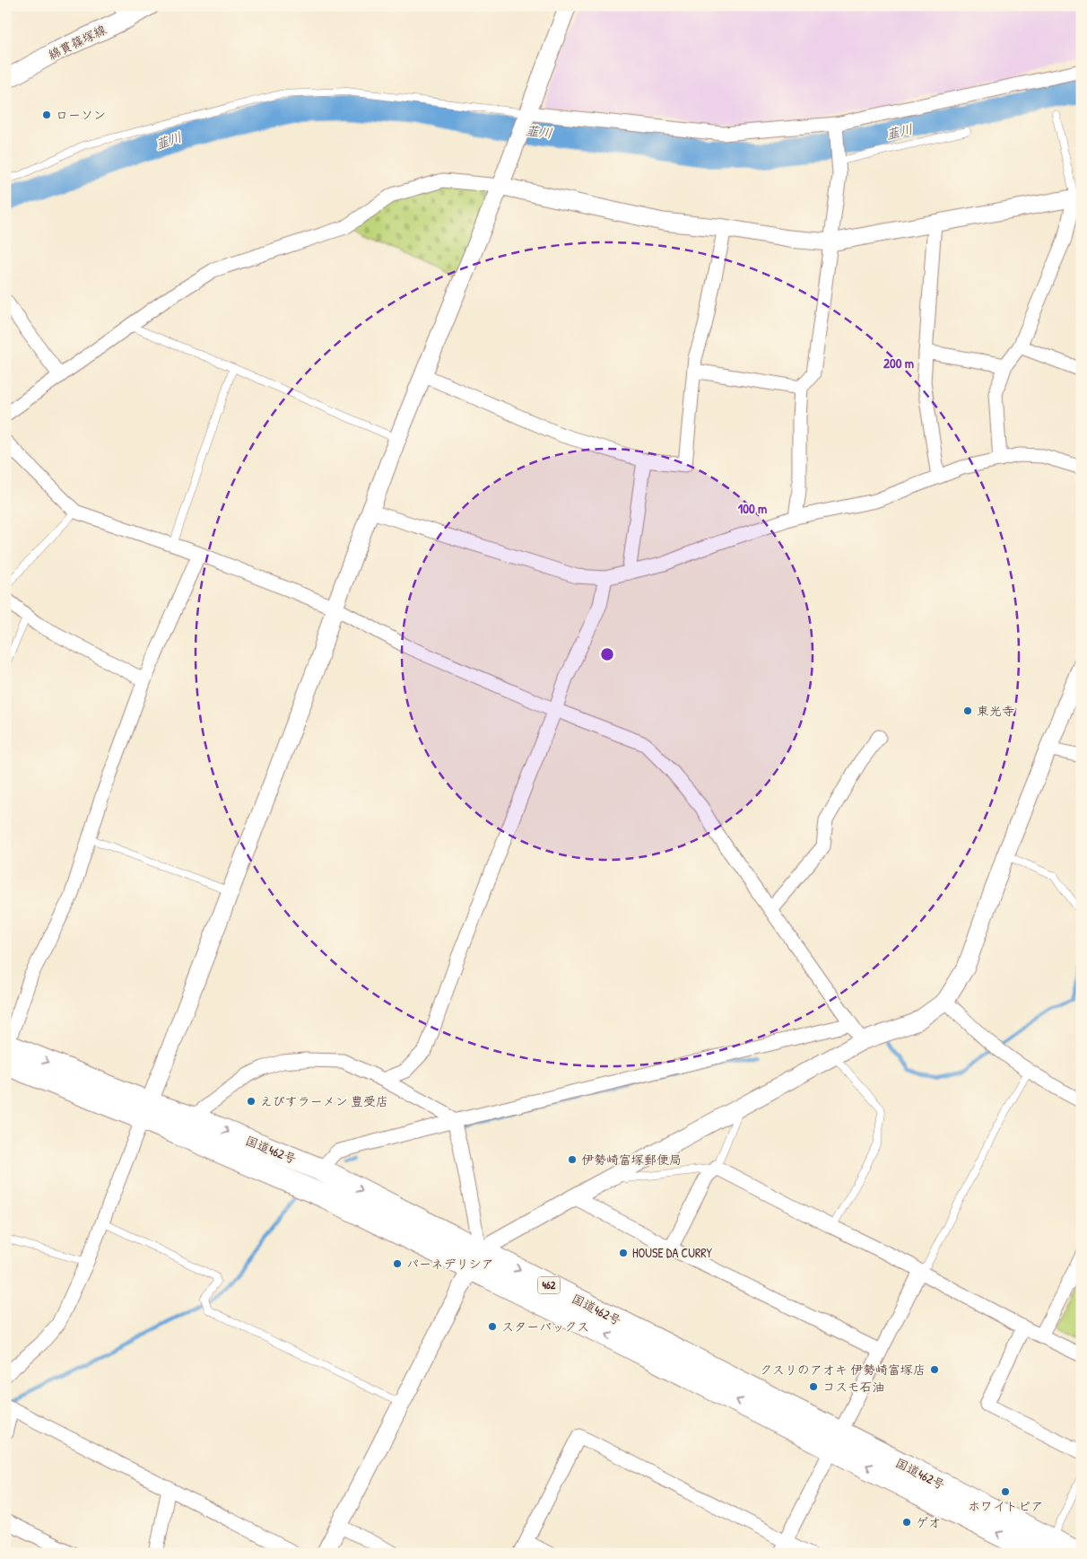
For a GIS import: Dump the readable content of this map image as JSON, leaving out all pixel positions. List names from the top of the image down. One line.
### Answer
{"streets":{"highway":["国道462号","462"],"main road":["綿貫篠塚線"]},"water":["韮川"],"places":["ローソン","東光寺","えびすラーメン 豊受店","伊勢崎富塚郵便局","HOUSE DA CURRY","パーネデリシア","スターバックス","クスリのアオキ 伊勢崎富塚店","コスモ石油","ホワイトピア","ゲオ"],"rings":["200 m","100 m"]}
